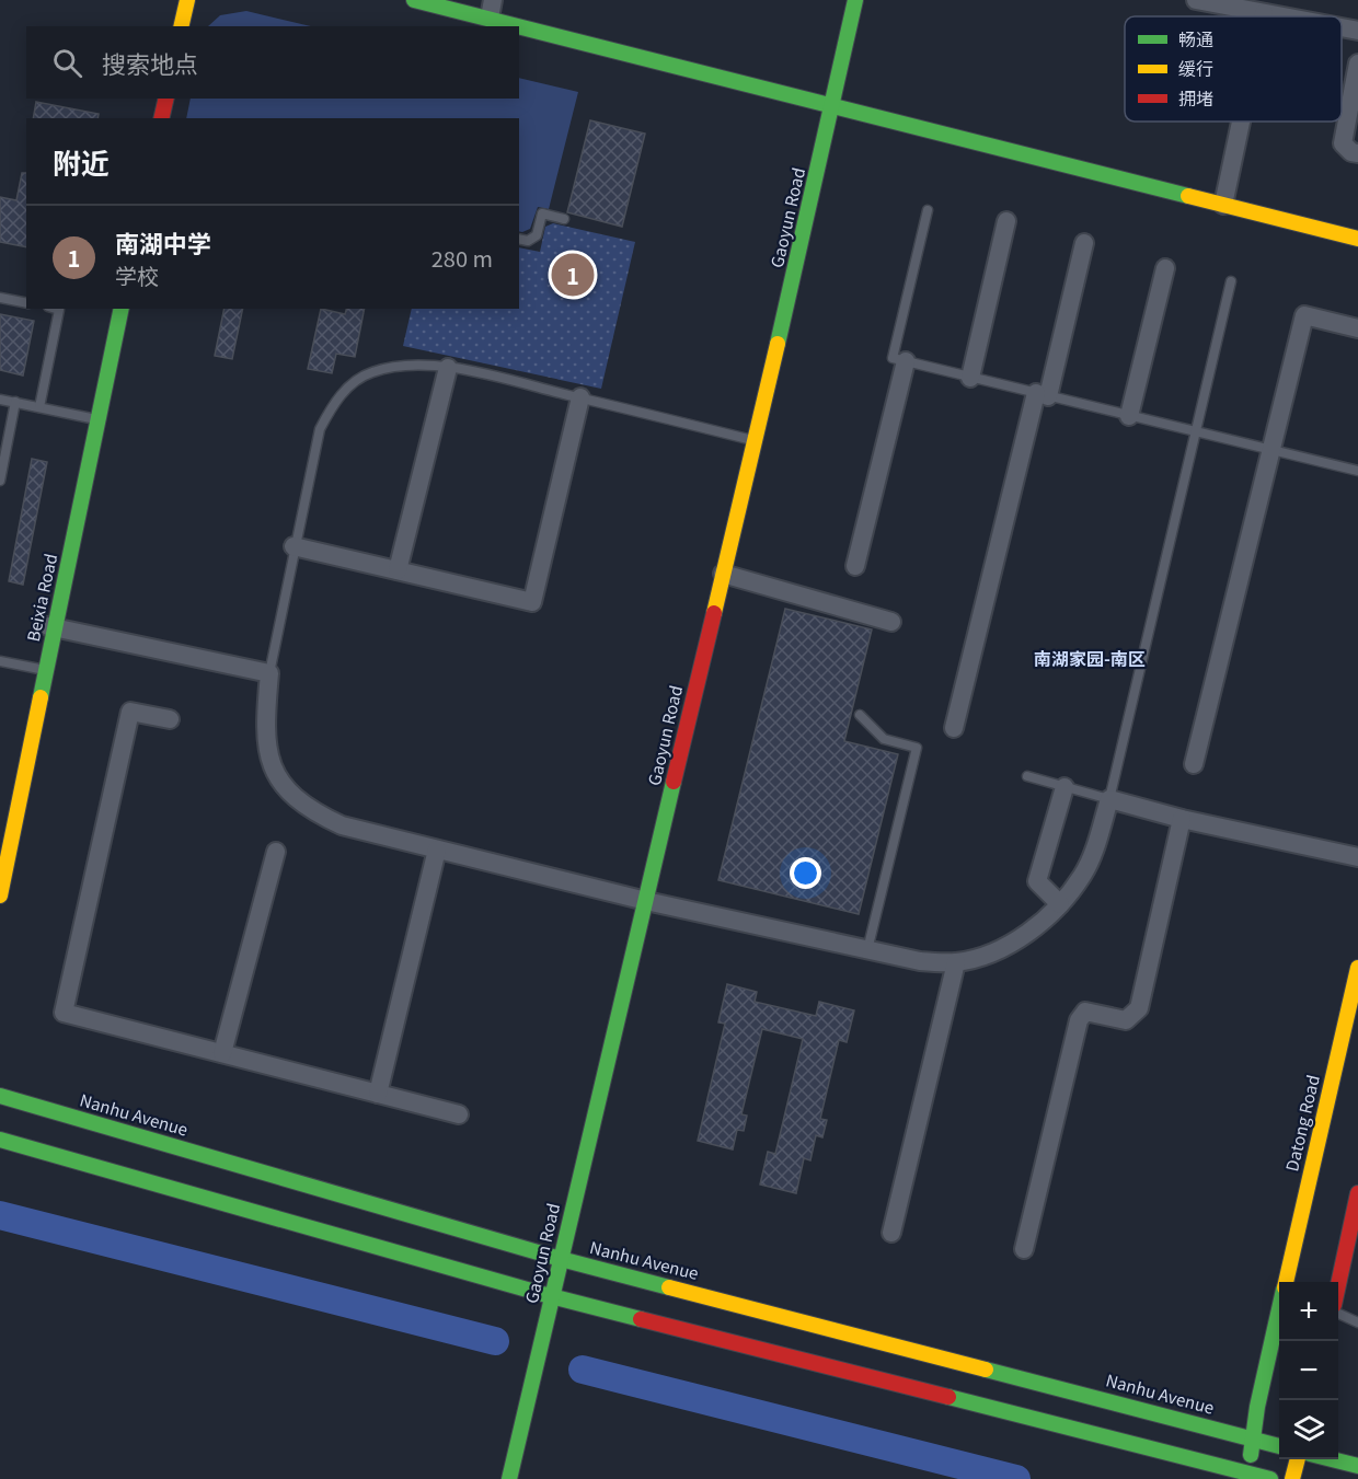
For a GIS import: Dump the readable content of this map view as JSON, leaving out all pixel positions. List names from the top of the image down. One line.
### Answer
{"streets":{"main road":["Gaoyun Road","Beixia Road","Nanhu Avenue","Datong Road"]},"crossings":[["Gaoyun Road","Nanhu Avenue"],["Nanhu Avenue","Datong Road"]],"districts":["南湖家园-南区"],"legend":["畅通","缓行","拥堵"],"page":{"search":"搜索地点","heading":"附近","list":[{"mark":"1","name":"南湖中学","note":"学校","value":"280 m"}],"pins":"1","map_buttons":["+","−"]}}
